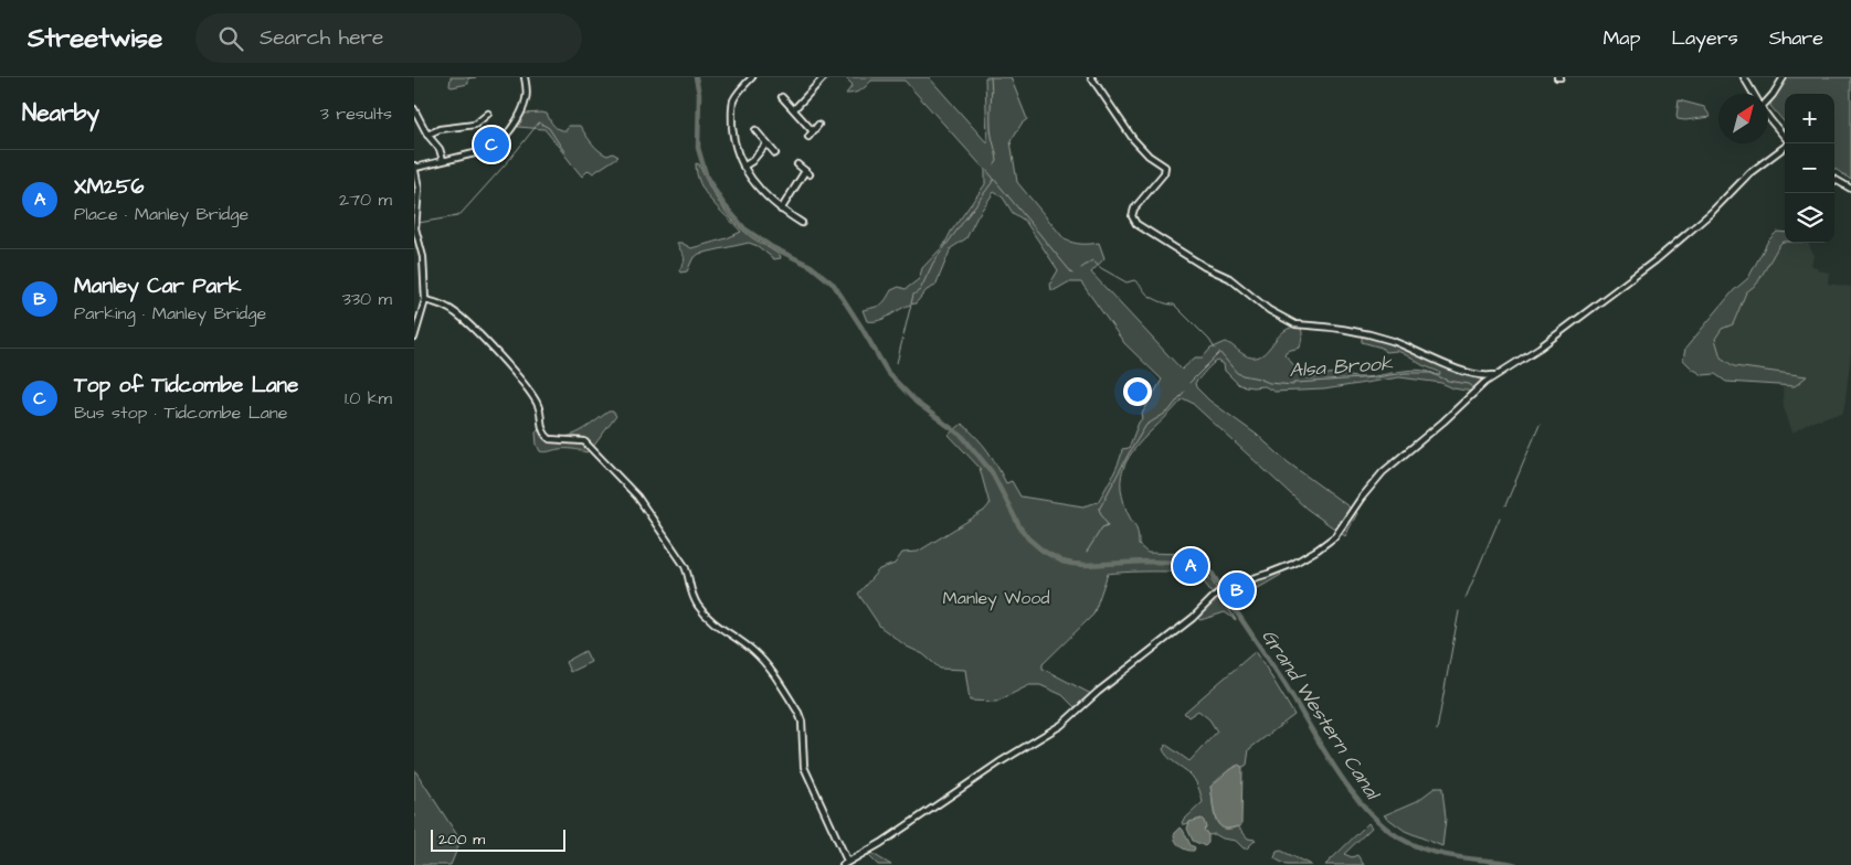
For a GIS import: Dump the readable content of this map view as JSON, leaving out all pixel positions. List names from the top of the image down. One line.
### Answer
{"water":["Alsa Brook","Grand Western Canal"],"parks":["Manley Wood"],"scale_bar":"200 m","north":"top right","page":{"header":"Streetwise","search":"Search here","nav":["Map","Layers","Share"],"heading":["Nearby","3 results"],"map_buttons":["+","−"],"pins":["C","A","B"],"list":[{"mark":"A","name":"XM256","note":"Place · Manley Bridge","value":"270 m"},{"mark":"B","name":"Manley Car Park","note":"Parking · Manley Bridge","value":"330 m"},{"mark":"C","name":"Top of Tidcombe Lane","note":"Bus stop · Tidcombe Lane","value":"1.0 km"}],"scale":"200 m"}}
